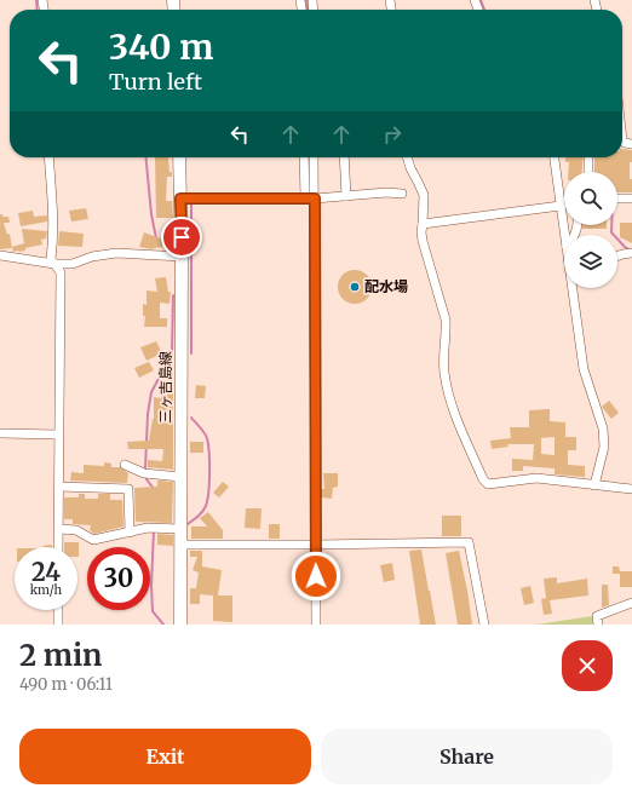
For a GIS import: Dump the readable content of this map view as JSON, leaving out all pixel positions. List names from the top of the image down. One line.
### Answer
{"streets":{"main road":["三ヶ吉島線"]},"places":["配水場"],"page":{"turn":["340 m","Turn left"],"speed":"24 km/h","limit":"30","heading":["2 min","490 m · 06:11"],"buttons":["Exit","Share"]}}
